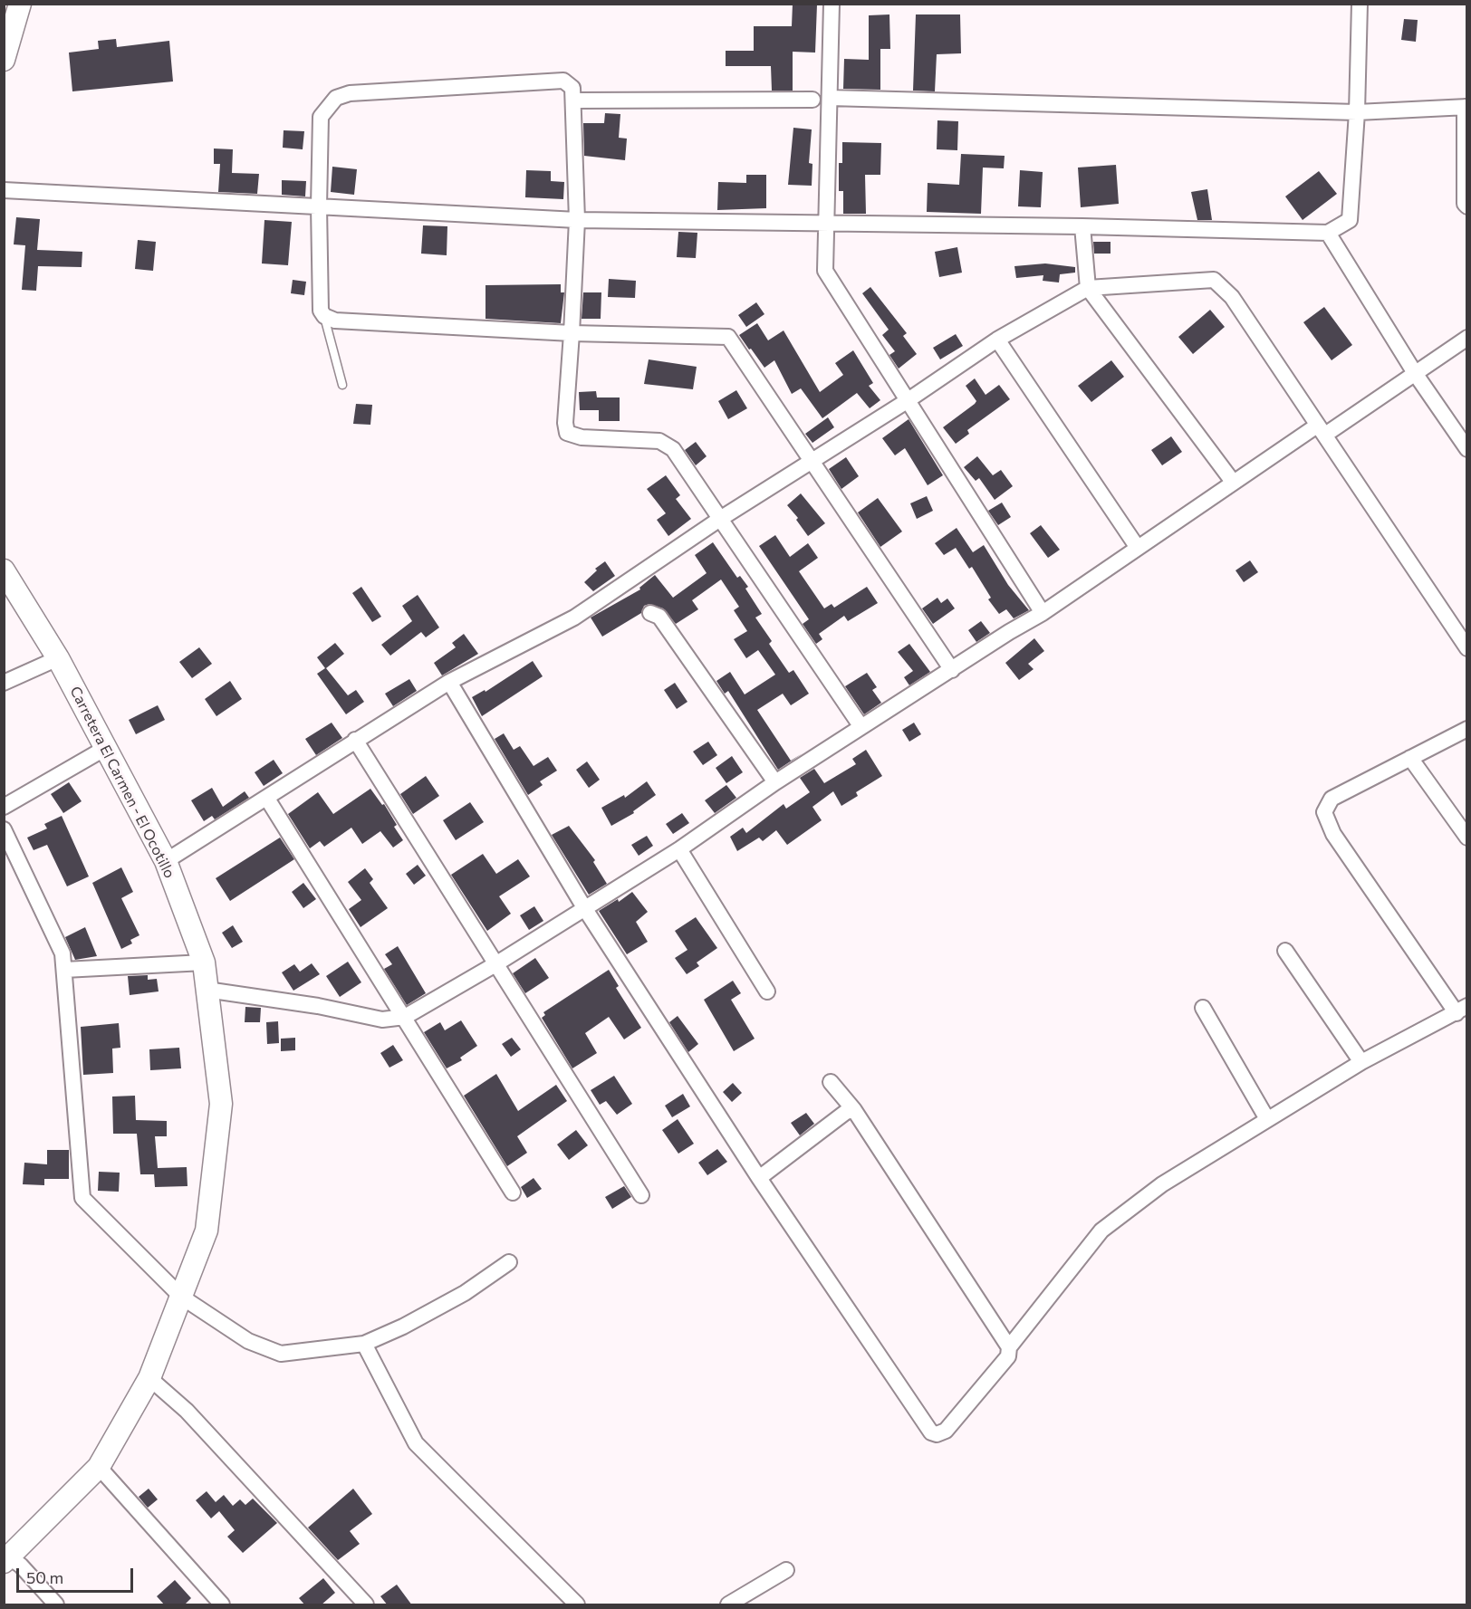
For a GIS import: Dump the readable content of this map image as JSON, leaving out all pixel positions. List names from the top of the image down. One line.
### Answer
{"streets":{"main road":["Carretera El Carmen - El Ocotillo"]},"scale_bar":"50 m"}
